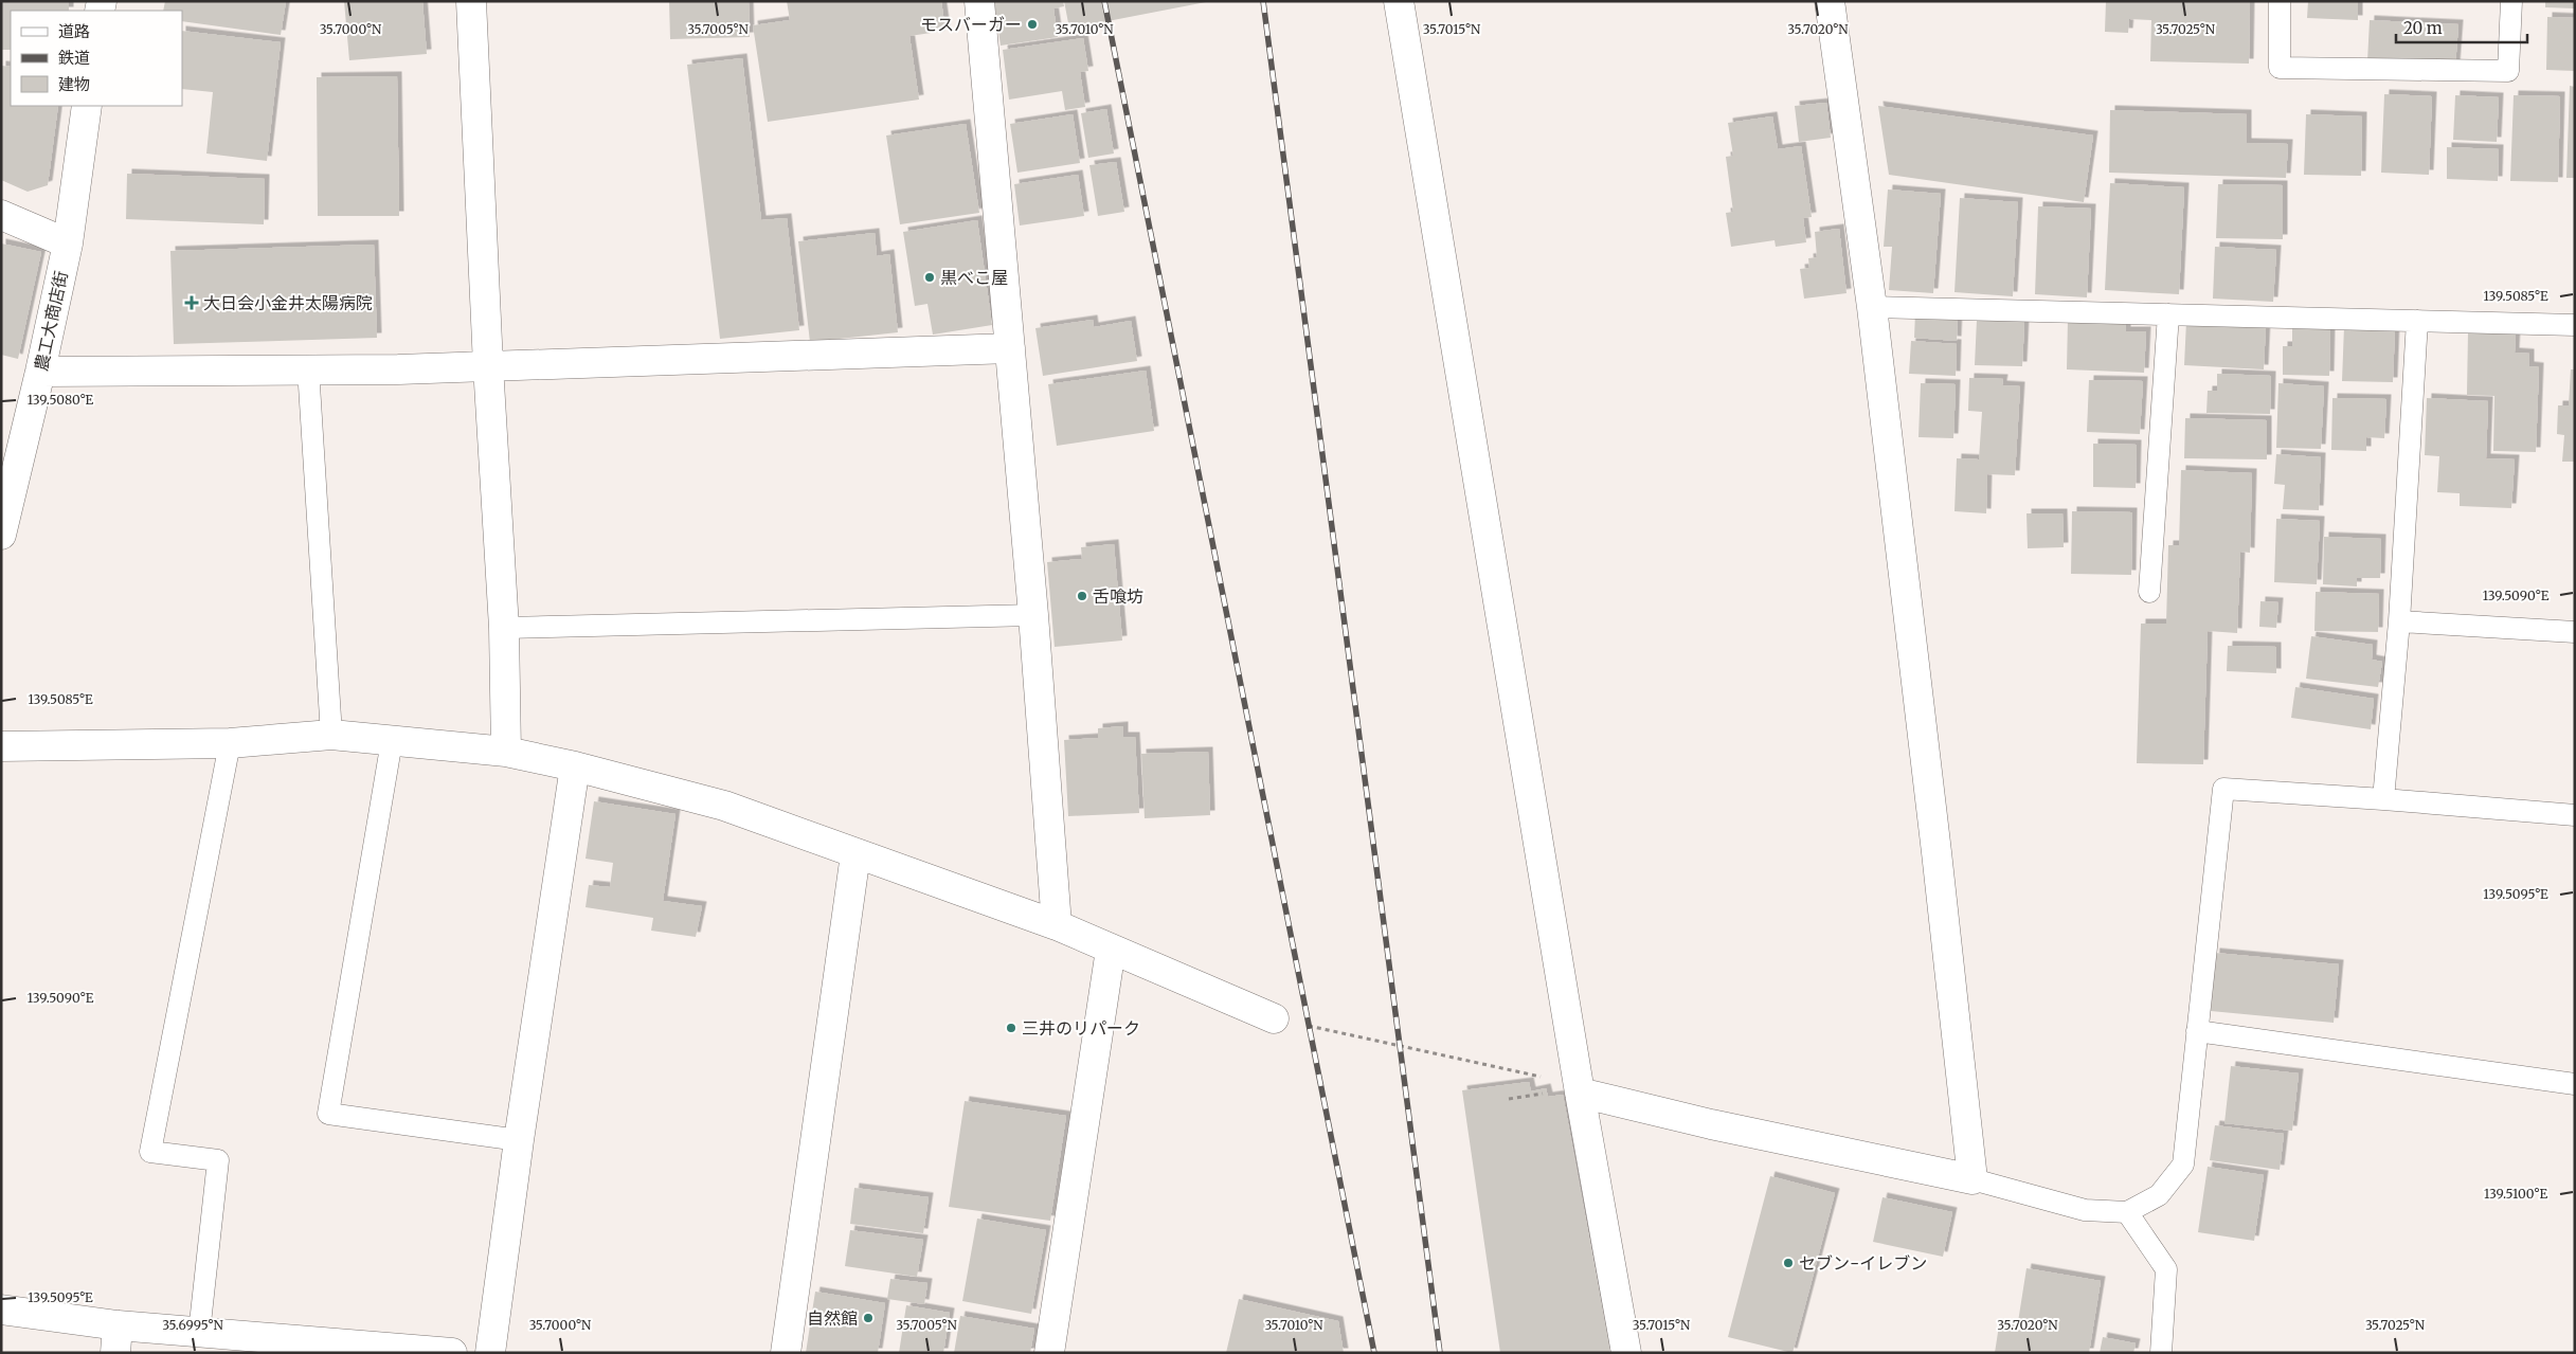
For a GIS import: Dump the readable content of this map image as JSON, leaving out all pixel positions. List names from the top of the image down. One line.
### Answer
{"streets":{"street":["農工大商店街"]},"places":{"other":["モスバーガー","黒べこ屋","舌喰坊","三井のリパーク","セブン-イレブン","自然館"],"health":["大日会小金井太陽病院"]},"legend":["道路","鉄道","建物"],"scale_bar":"20 m","coordinates":["35.7000°N","35.7005°N","35.7010°N","35.7015°N","35.7020°N","35.7025°N","139.5085°E","139.5080°E","139.5090°E","139.5095°E","139.5100°E","35.6995°N"]}
